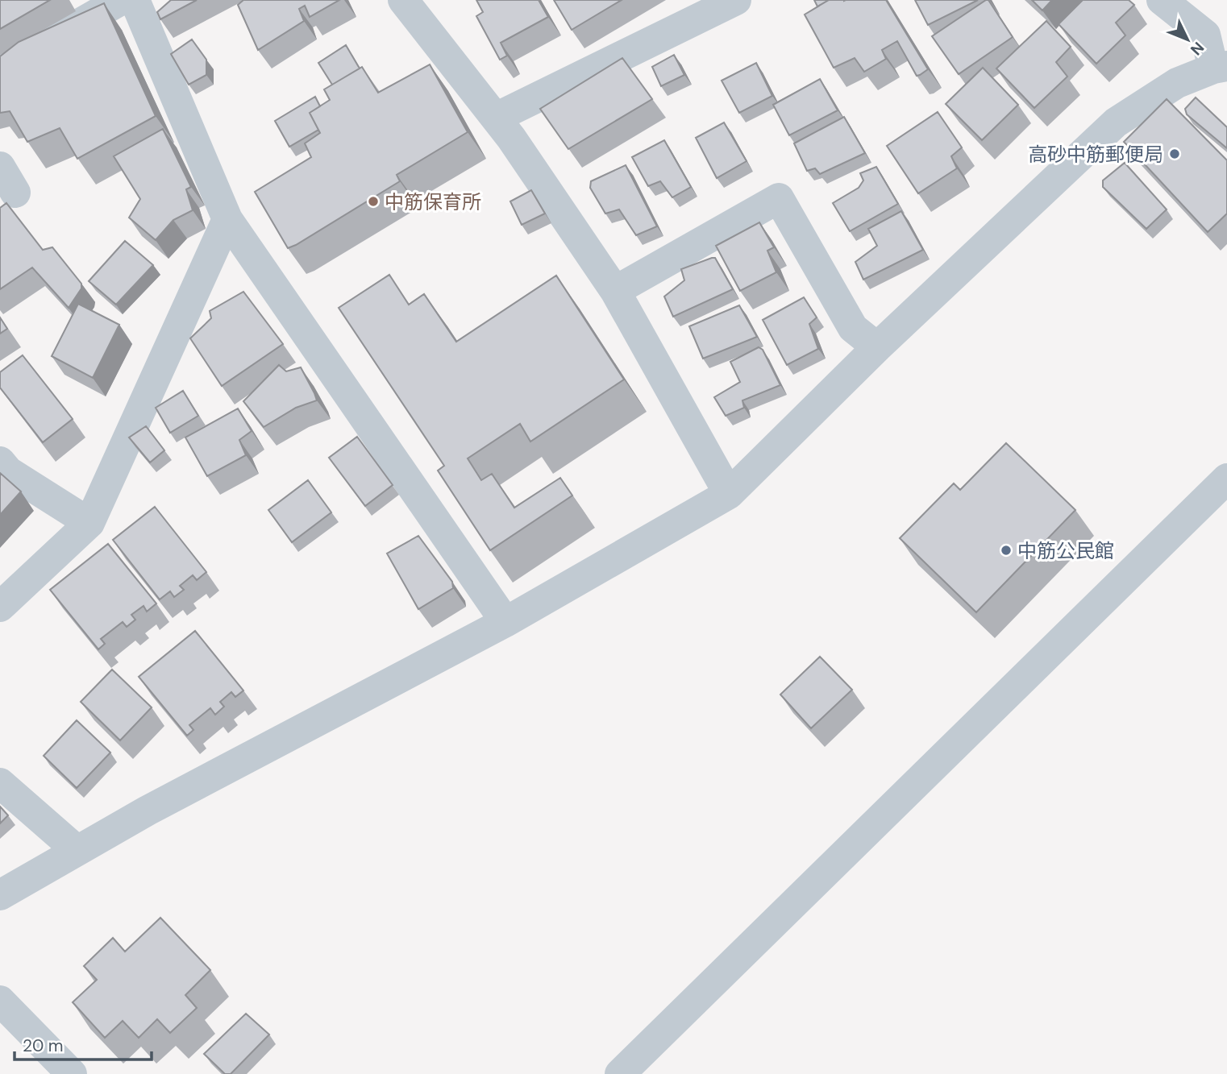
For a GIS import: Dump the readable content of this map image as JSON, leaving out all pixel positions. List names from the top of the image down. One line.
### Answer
{"places":["高砂中筋郵便局","中筋保育所","中筋公民館"],"scale_bar":"20 m","north":"bottom right"}
